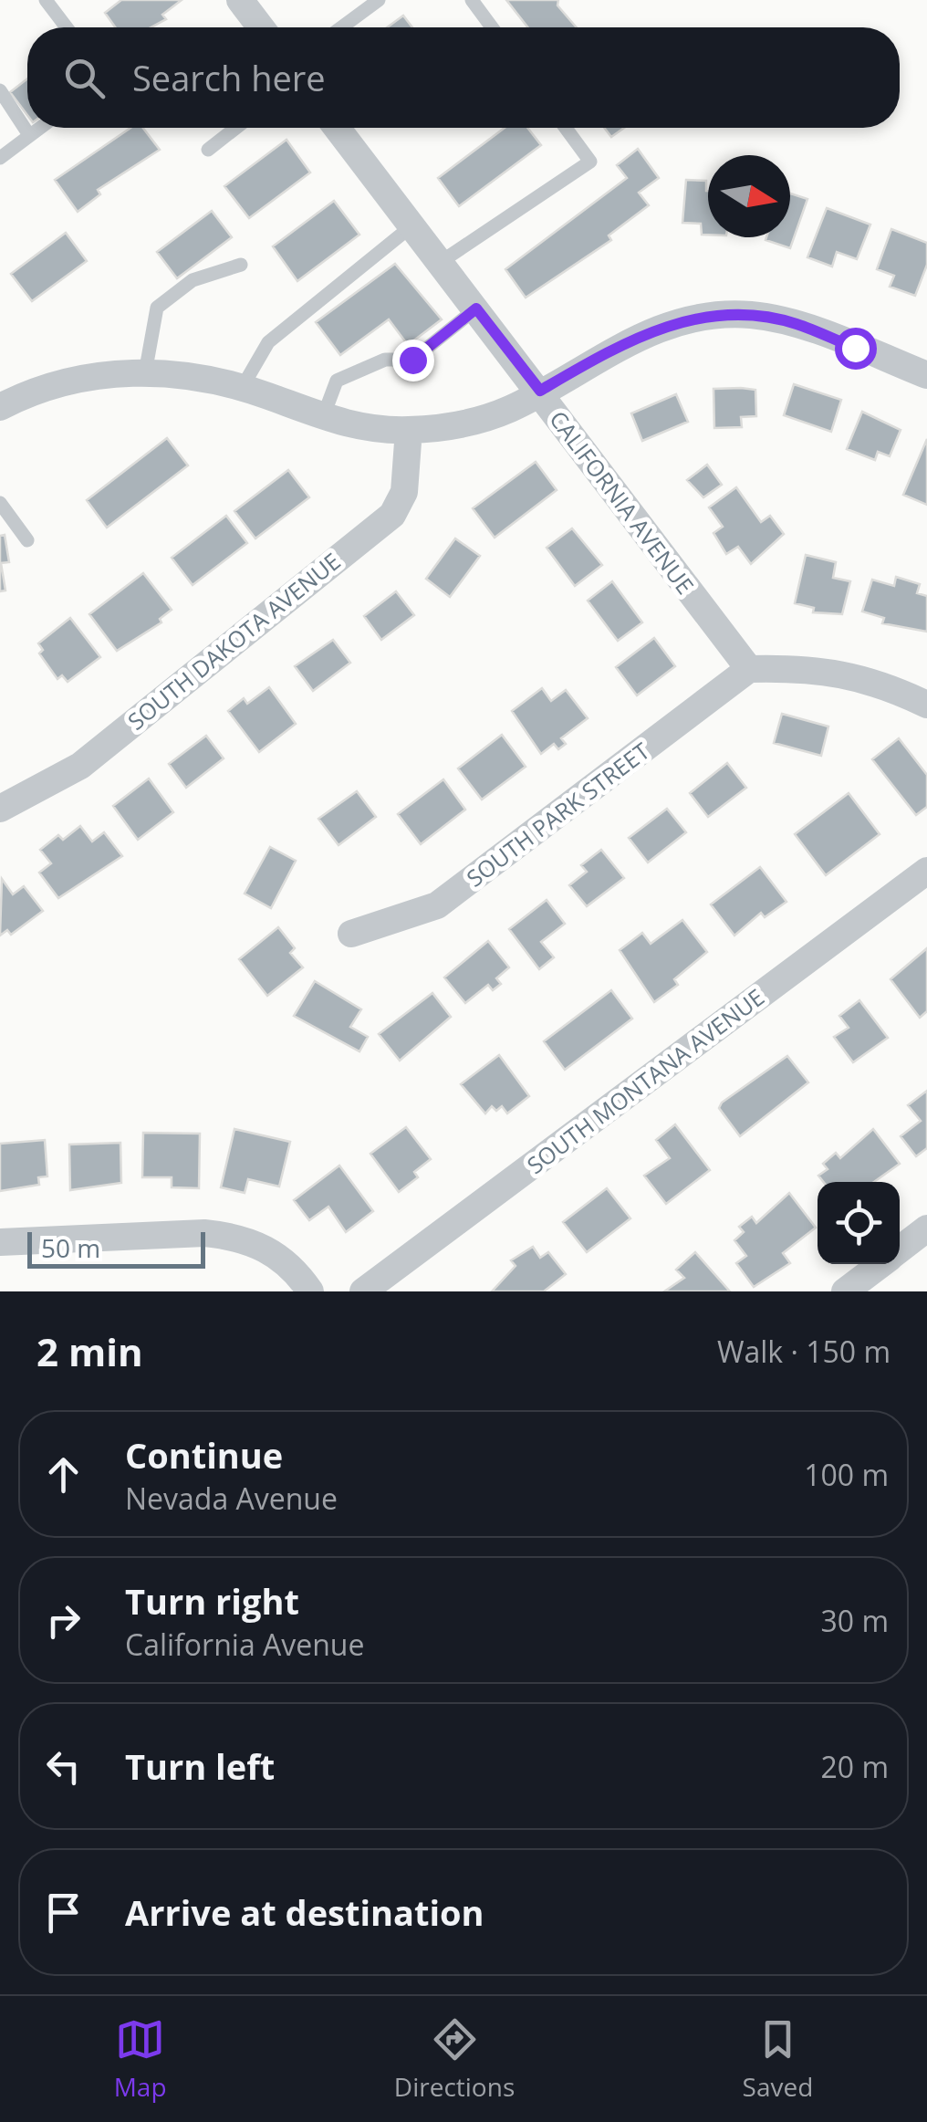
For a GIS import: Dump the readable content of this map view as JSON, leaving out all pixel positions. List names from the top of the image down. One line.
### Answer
{"streets":{"street":["CALIFORNIA AVENUE","SOUTH DAKOTA AVENUE","SOUTH PARK STREET","SOUTH MONTANA AVENUE"]},"crossings":[["CALIFORNIA AVENUE","SOUTH PARK STREET"]],"scale_bar":"50 m","north":"right","page":{"search":"Search here","scale":"50 m","heading":["2 min","Walk · 150 m"],"list":[["Continue","Nevada Avenue","100 m"],["Turn right","California Avenue","30 m"],["Turn left","20 m"],"Arrive at destination"],"nav":["Map","Directions","Saved"]}}
